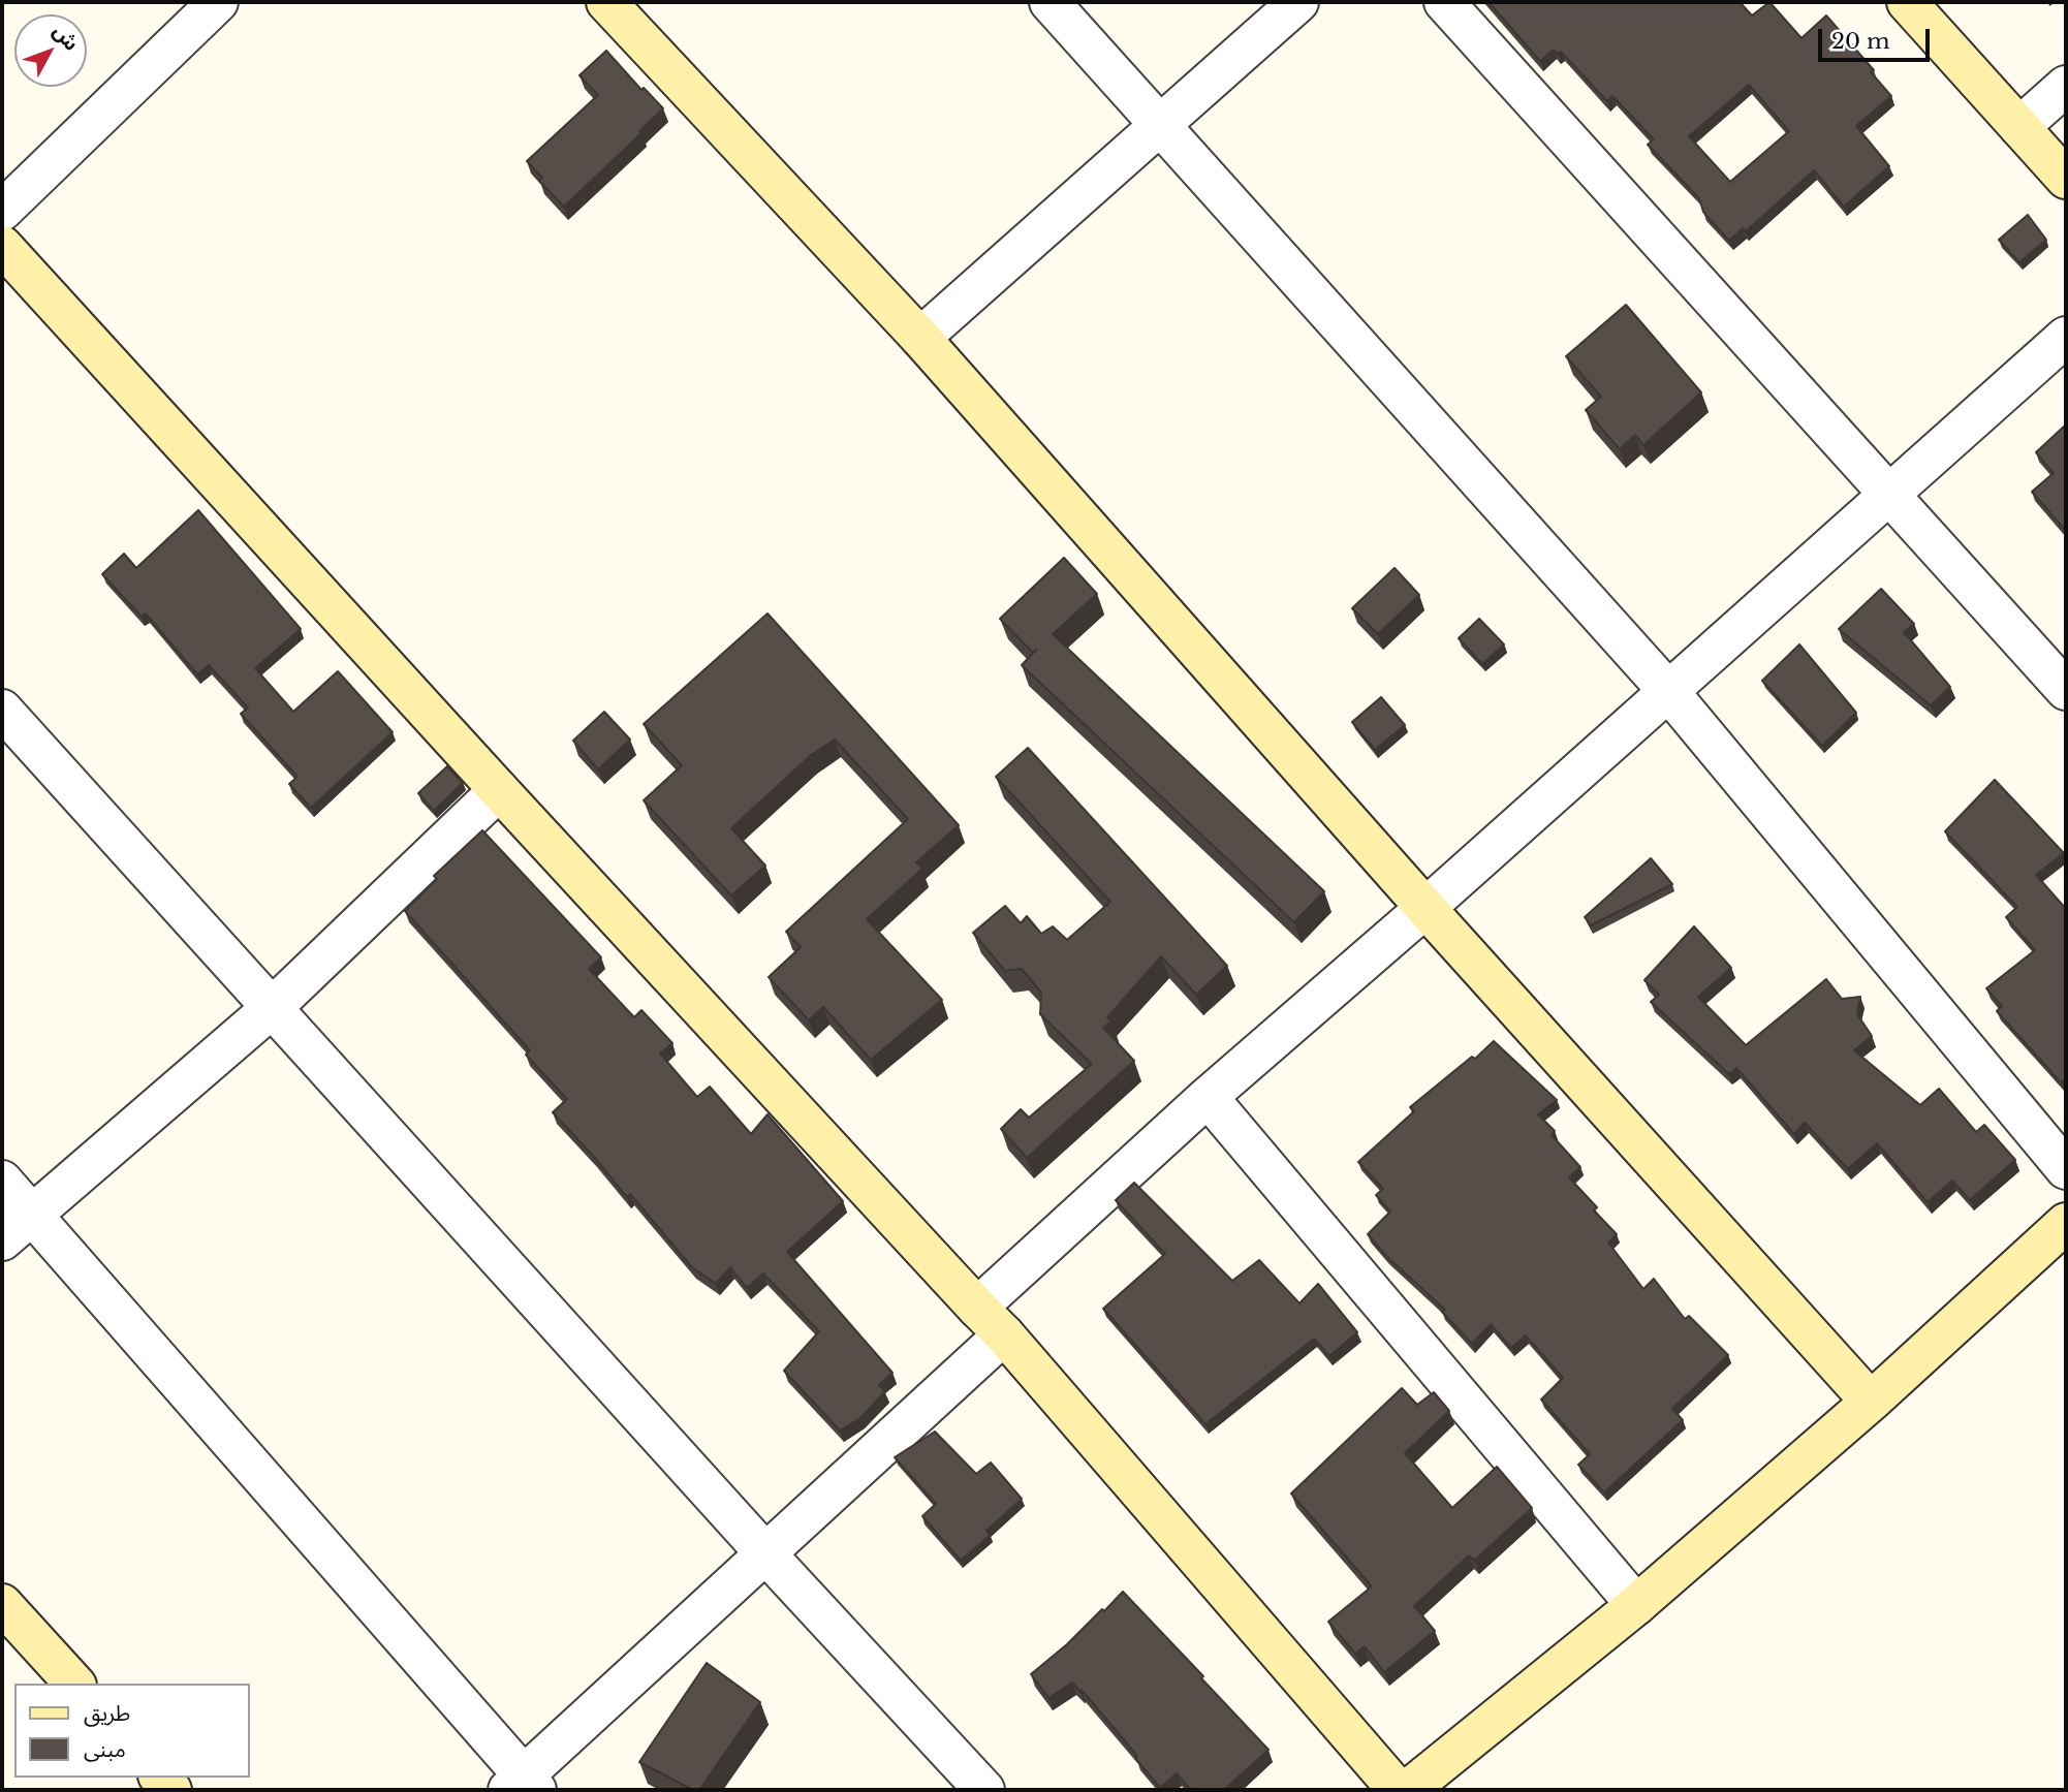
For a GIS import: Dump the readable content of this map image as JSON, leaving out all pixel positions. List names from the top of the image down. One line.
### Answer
{"legend":["طريق","مبنى"],"scale_bar":"20 m","north":"top right"}
